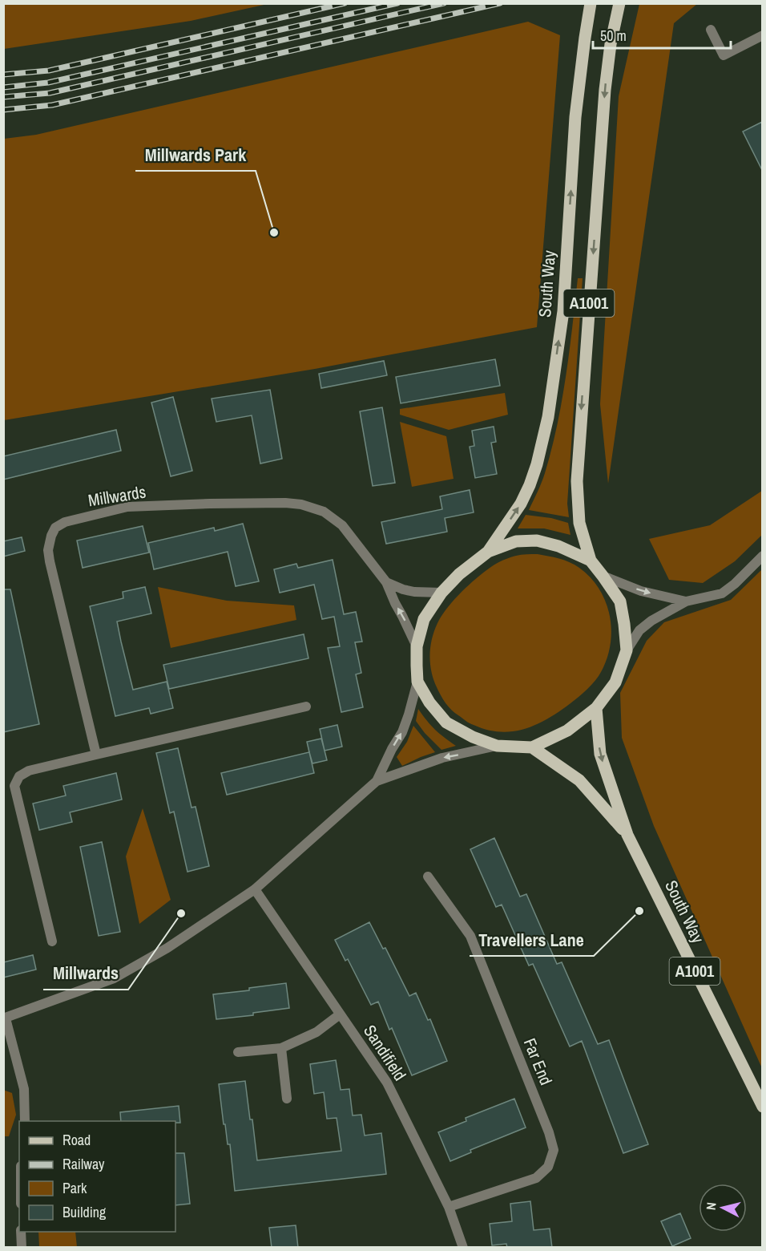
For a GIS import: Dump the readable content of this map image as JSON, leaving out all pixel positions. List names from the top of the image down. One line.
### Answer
{"streets":{"main road":["South Way","A1001"],"street":["Millwards","Sandifield","Far End"]},"crossings":[["Sandifield","Far End"]],"places":["Millwards Park","Travellers Lane","Millwards"],"legend":["Road","Railway","Park","Building"],"scale_bar":"50 m","north":"left"}
